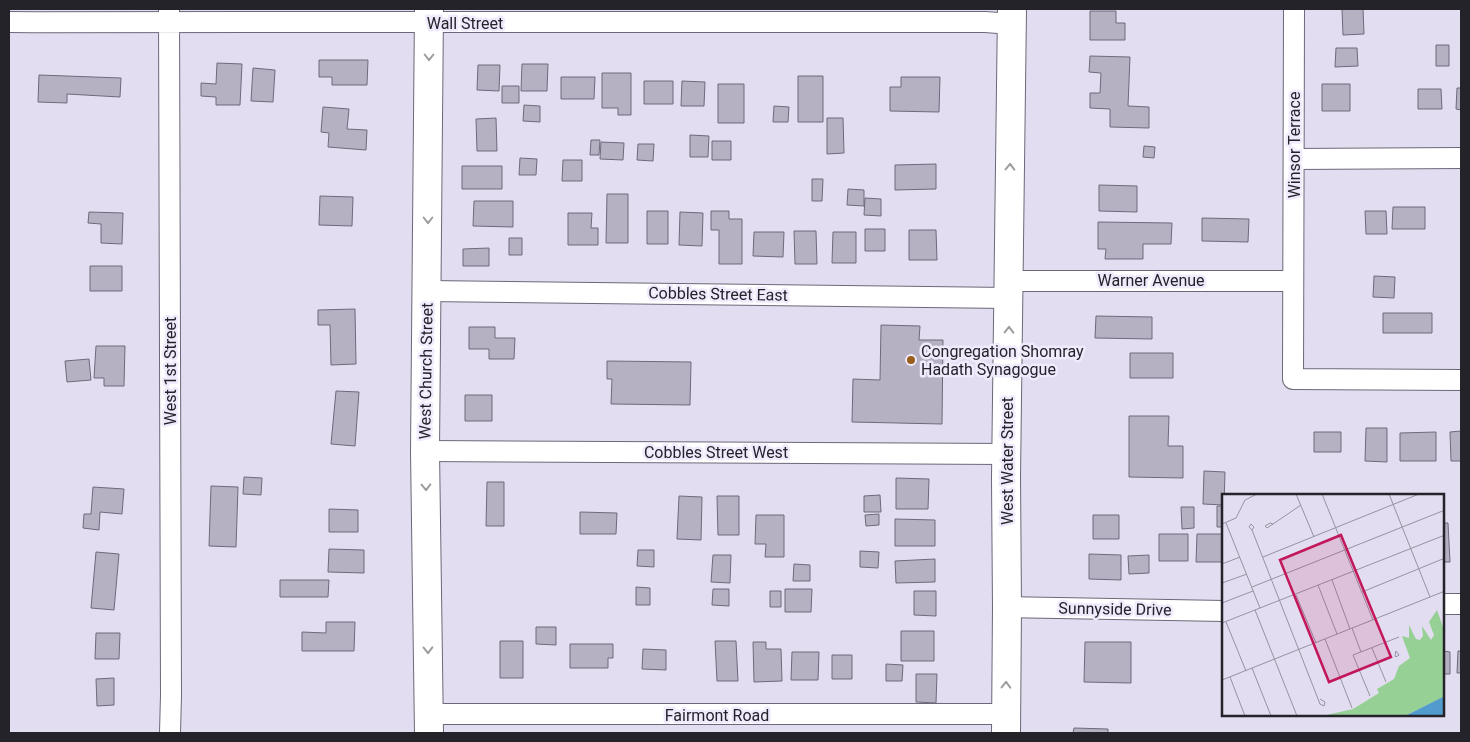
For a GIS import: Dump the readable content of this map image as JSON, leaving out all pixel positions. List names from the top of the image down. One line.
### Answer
{"streets":{"main road":["West Church Street","West Water Street"],"street":["Wall Street","Winsor Terrace","Warner Avenue","Cobbles Street East","West 1st Street","Cobbles Street West","Sunnyside Drive","Fairmont Road"]},"crossings":[["Wall Street","West 1st Street"],["Wall Street","West Church Street"],["Wall Street","West Water Street"],["Winsor Terrace","Warner Avenue"],["Warner Avenue","Cobbles Street East"],["Warner Avenue","West Water Street"],["Cobbles Street East","West Church Street"],["Cobbles Street East","West Water Street"],["West Church Street","Cobbles Street West"],["West Church Street","Fairmont Road"],["Cobbles Street West","West Water Street"],["West Water Street","Sunnyside Drive"],["West Water Street","Fairmont Road"]],"one_way":["West Church Street","West Water Street"],"places":["Congregation Shomray Hadath Synagogue"]}
